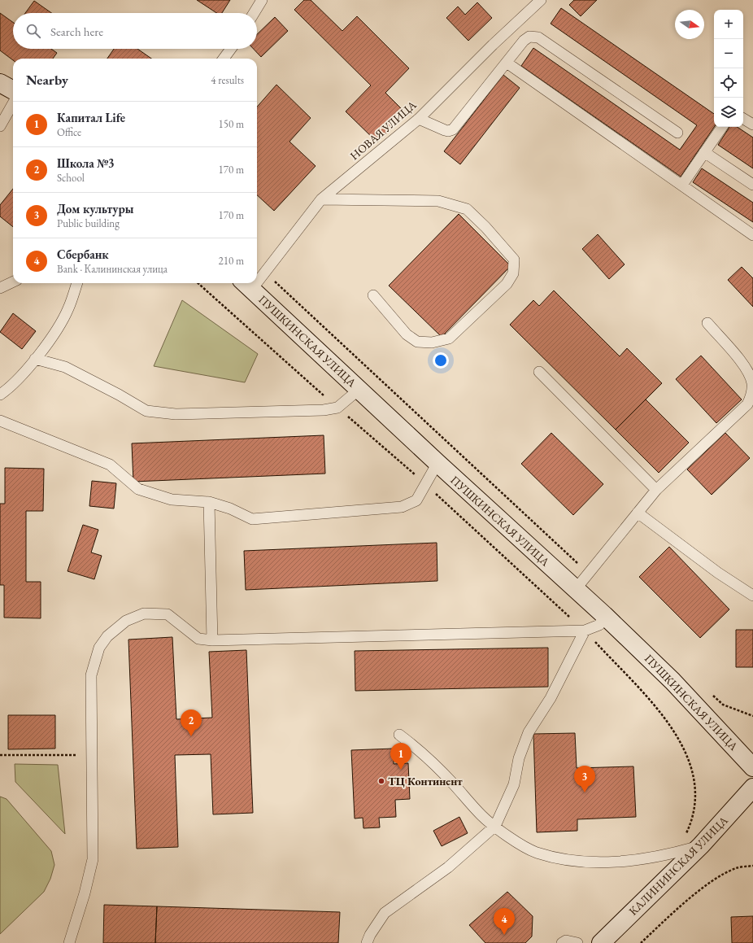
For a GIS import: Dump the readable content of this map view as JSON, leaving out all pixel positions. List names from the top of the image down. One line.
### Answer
{"streets":{"main road":["ПУШКИНСКАЯ УЛИЦА","КАЛИНИНСКАЯ УЛИЦА"],"lane":["НОВАЯ УЛИЦА"]},"places":["ТЦ Континент"],"north":"right","page":{"map_buttons":["+","−"],"search":"Search here","heading":["Nearby","4 results"],"list":[{"mark":"1","name":"Капитал Life","note":"Office","value":"150 m"},{"mark":"2","name":"Школа №3","note":"School","value":"170 m"},{"mark":"3","name":"Дом культуры","note":"Public building","value":"170 m"},{"mark":"4","name":"Сбербанк","note":"Bank · Калининская улица","value":"210 m"}],"pins":["2","1","3","4"]}}
